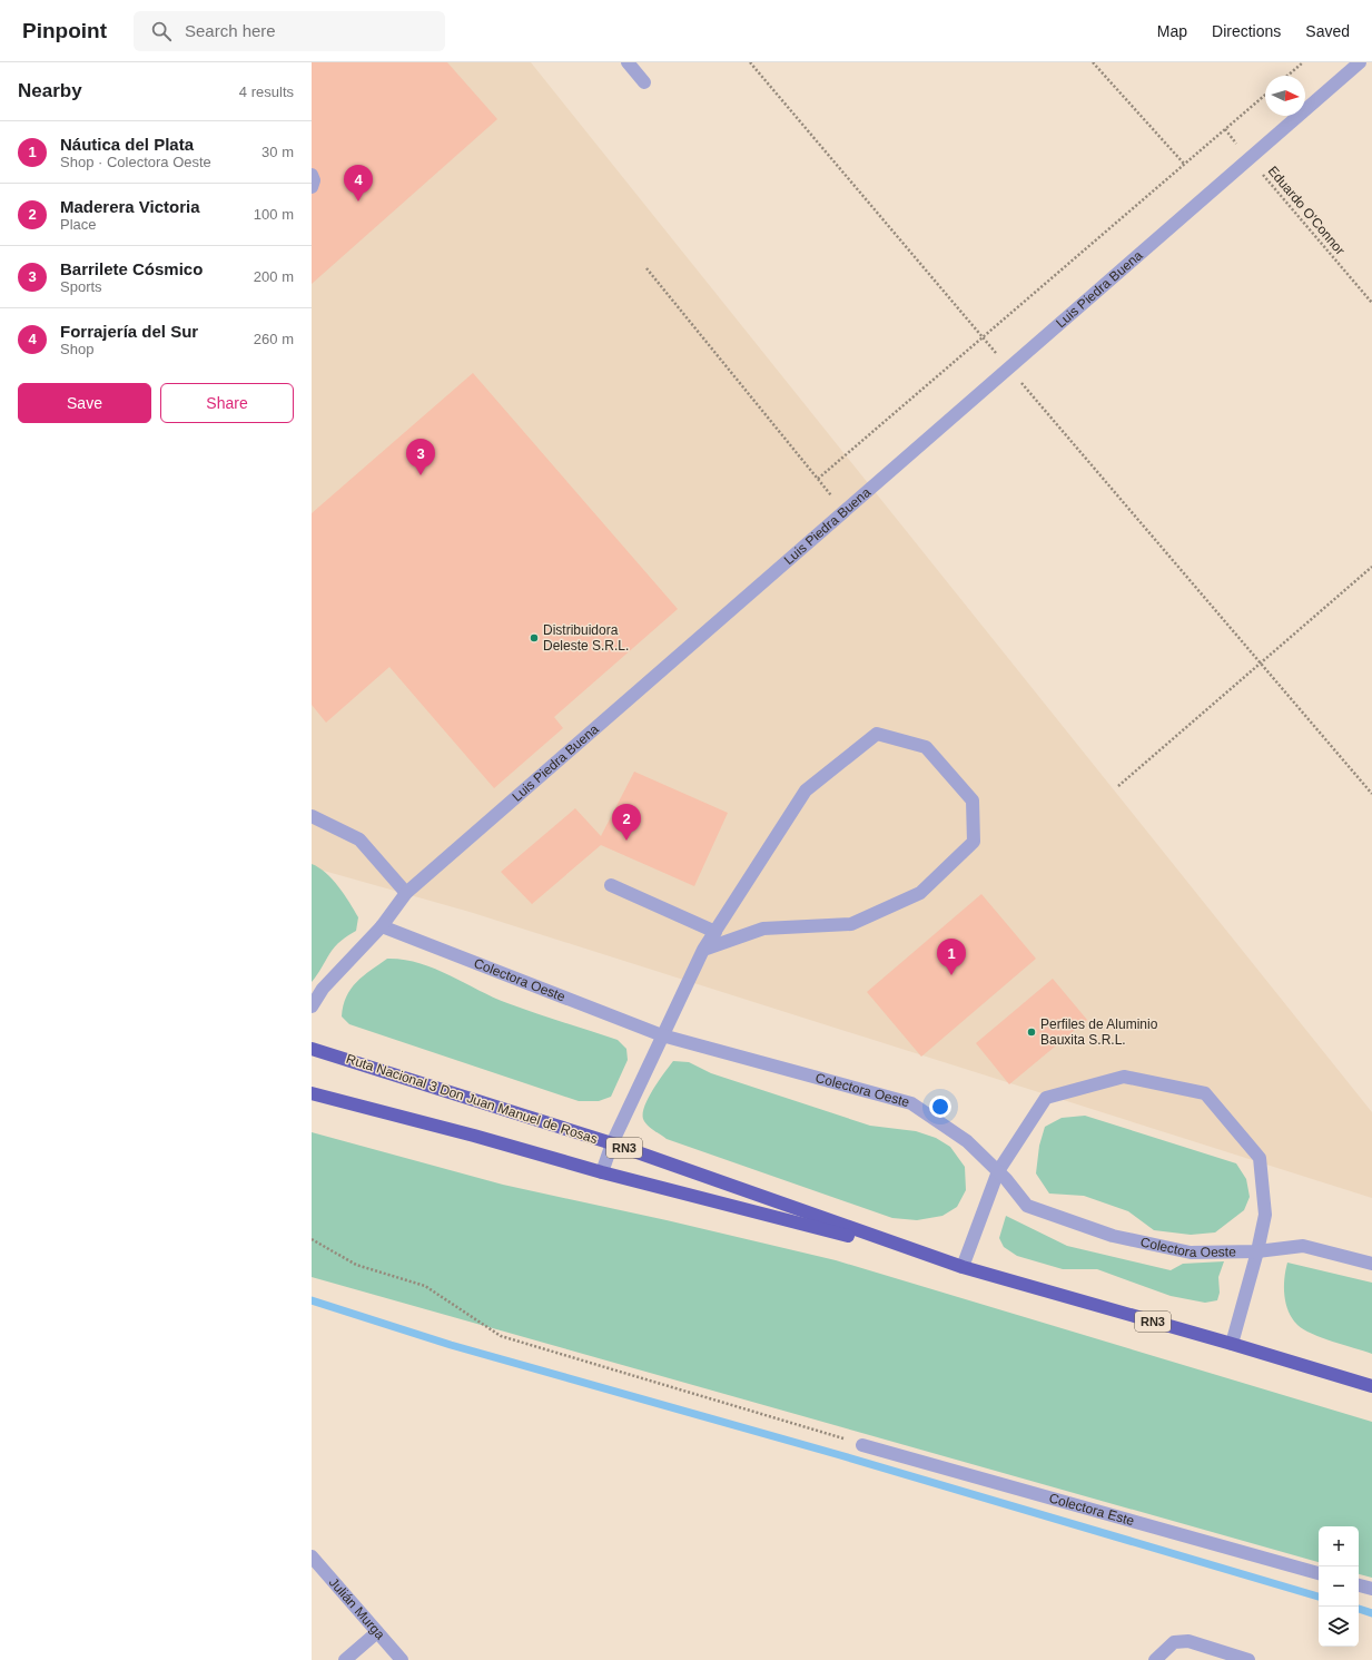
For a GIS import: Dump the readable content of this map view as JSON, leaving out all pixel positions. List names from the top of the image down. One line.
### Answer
{"streets":{"highway":["Ruta Nacional 3 Don Juan Manuel de Rosas","RN3"],"street":["Luis Piedra Buena","Colectora Oeste","Colectora Este","Julián Murga"],"path":["Eduardo O'Connor"]},"crossings":[["Eduardo O'Connor","Luis Piedra Buena"],["Luis Piedra Buena","Colectora Oeste"]],"places":["Distribuidora Deleste S.R.L.","Perfiles de Aluminio Bauxita S.R.L."],"north":"right","page":{"header":"Pinpoint","search":"Search here","nav":["Map","Directions","Saved"],"heading":["Nearby","4 results"],"list":[{"mark":"1","name":"Náutica del Plata","note":"Shop · Colectora Oeste","value":"30 m"},{"mark":"2","name":"Maderera Victoria","note":"Place","value":"100 m"},{"mark":"3","name":"Barrilete Cósmico","note":"Sports","value":"200 m"},{"mark":"4","name":"Forrajería del Sur","note":"Shop","value":"260 m"}],"pins":["4","3","2","1"],"buttons":["Save","Share"],"map_buttons":["+","−"]}}
